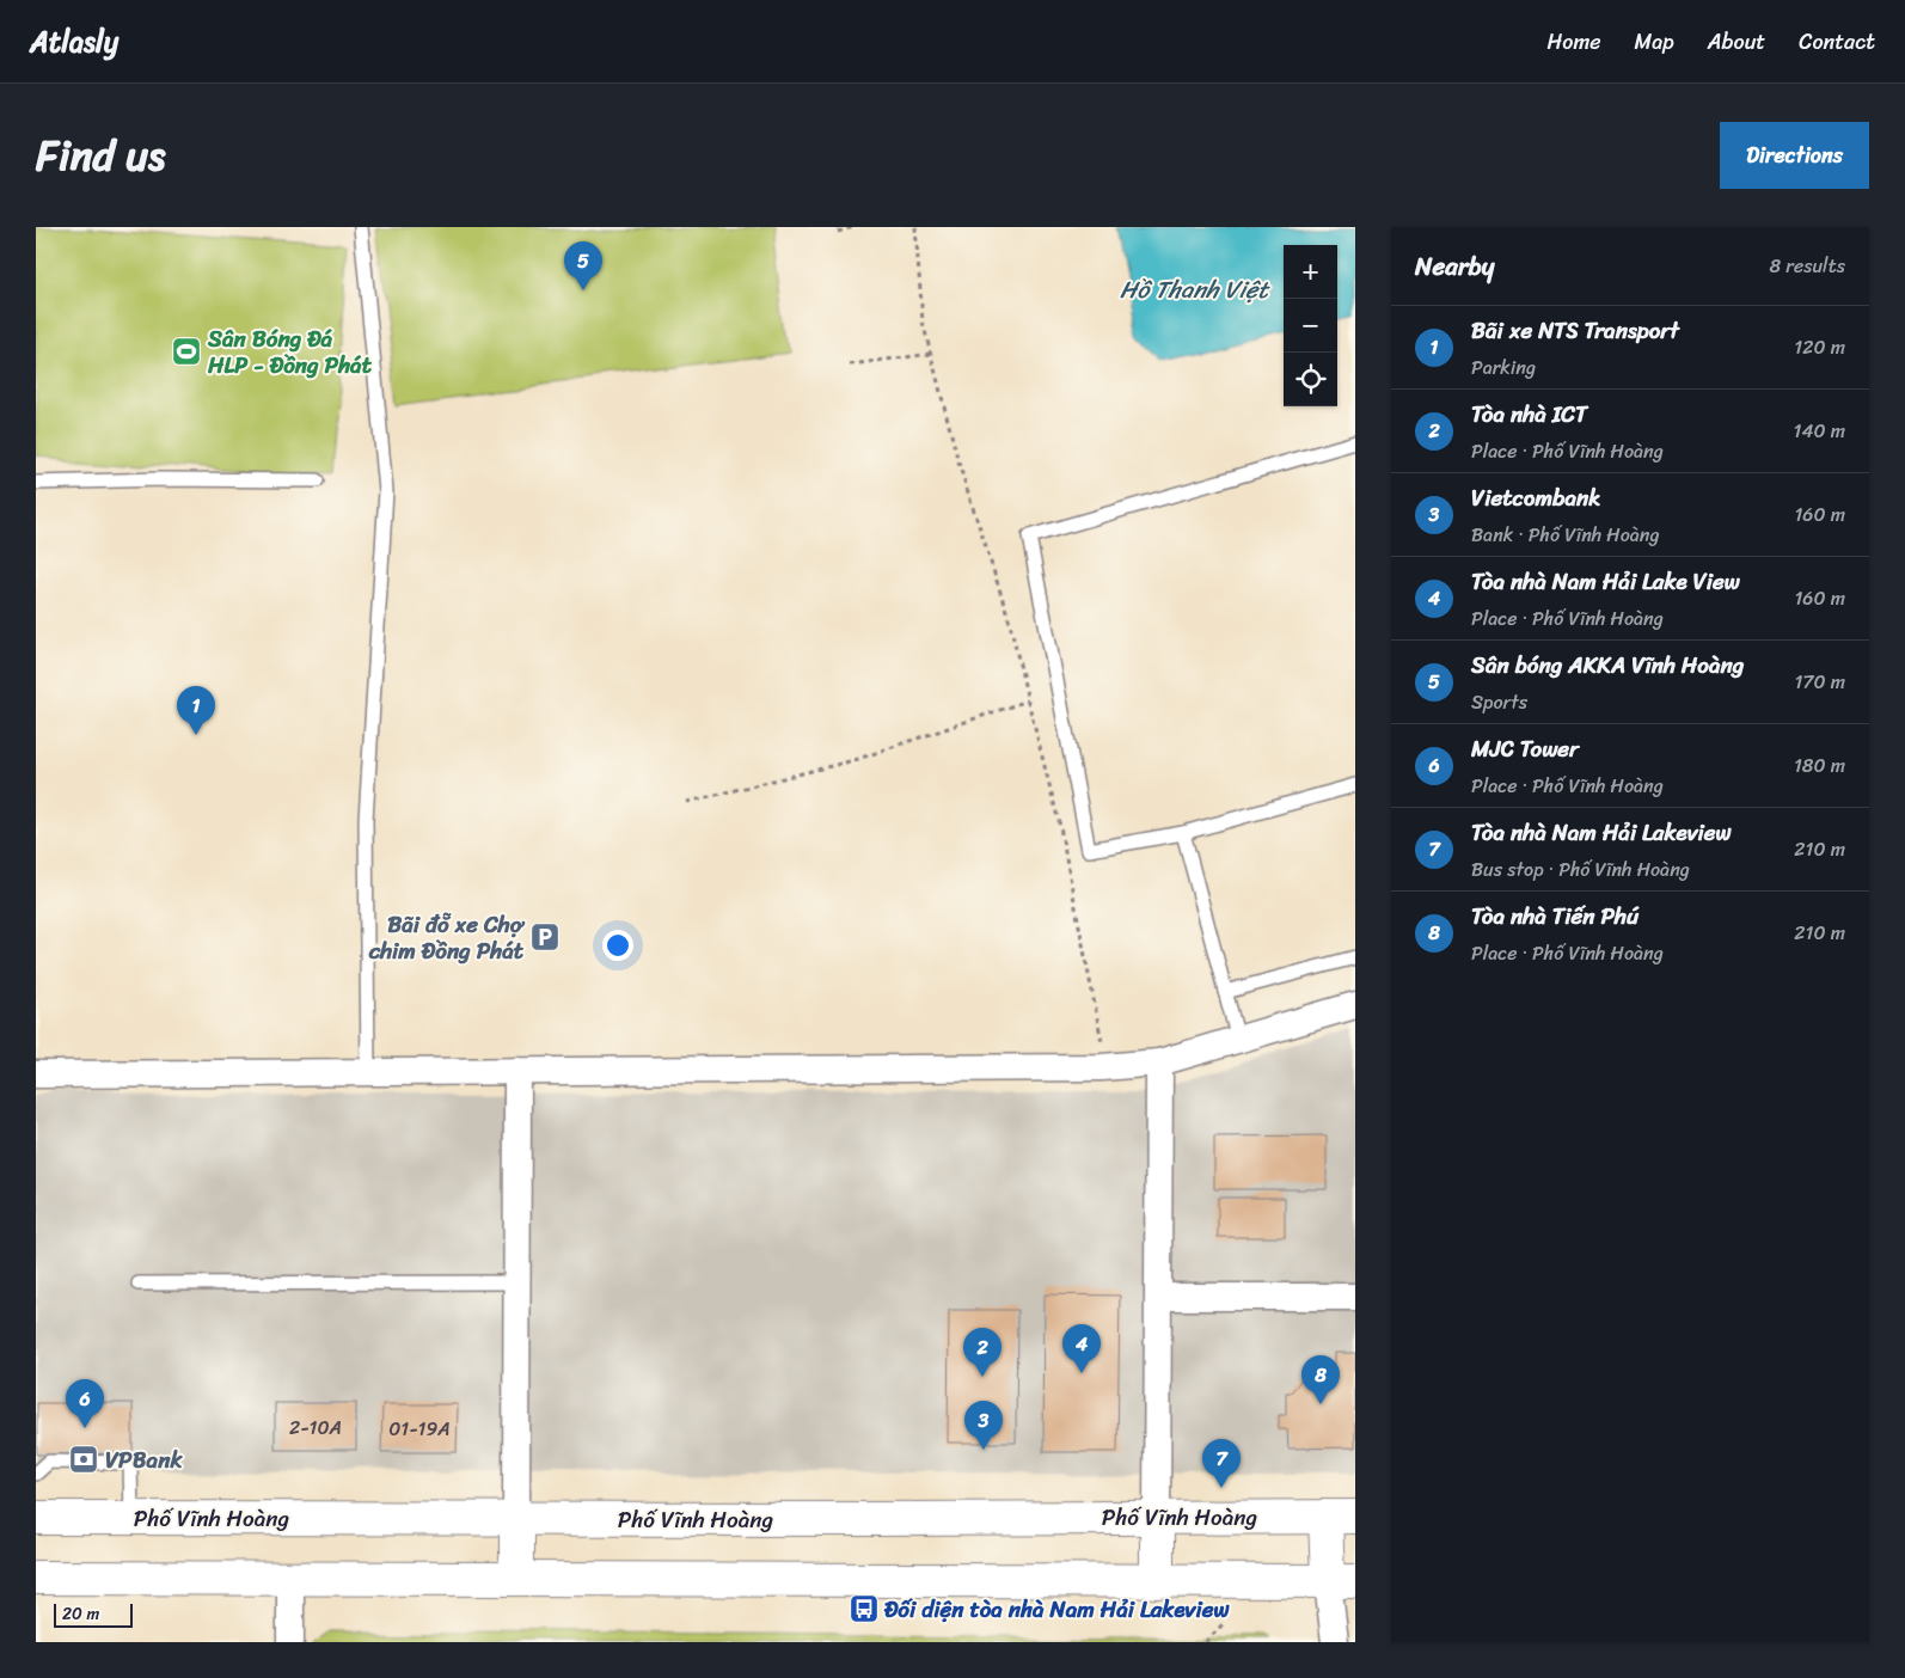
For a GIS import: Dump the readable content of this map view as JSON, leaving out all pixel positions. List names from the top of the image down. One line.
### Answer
{"streets":{"main road":["Phố Vĩnh Hoàng"]},"water":["Hồ Thanh Việt"],"places":{"sports":["Sân Bóng Đá HLP - Đồng Phát"],"parking":["Bãi đỗ xe Chợ chim Đồng Phát"],"bank":["VPBank"],"bus stop":["Đối diện tòa nhà Nam Hải Lakeview"]},"house_numbers":["2-10A","01-19A"],"scale_bar":"20 m","page":{"header":"Atlasly","nav":["Home","Map","About","Contact"],"title":"Find us","buttons":"Directions","heading":["Nearby","8 results"],"pins":["5","1","4","2","8","6","3","7"],"map_buttons":["+","−"],"list":[{"mark":"1","name":"Bãi xe NTS Transport","note":"Parking","value":"120 m"},{"mark":"2","name":"Tòa nhà ICT","note":"Place · Phố Vĩnh Hoàng","value":"140 m"},{"mark":"3","name":"Vietcombank","note":"Bank · Phố Vĩnh Hoàng","value":"160 m"},{"mark":"4","name":"Tòa nhà Nam Hải Lake View","note":"Place · Phố Vĩnh Hoàng","value":"160 m"},{"mark":"5","name":"Sân bóng AKKA Vĩnh Hoàng","note":"Sports","value":"170 m"},{"mark":"6","name":"MJC Tower","note":"Place · Phố Vĩnh Hoàng","value":"180 m"},{"mark":"7","name":"Tòa nhà Nam Hải Lakeview","note":"Bus stop · Phố Vĩnh Hoàng","value":"210 m"},{"mark":"8","name":"Tòa nhà Tiến Phú","note":"Place · Phố Vĩnh Hoàng","value":"210 m"}],"scale":"20 m"}}
